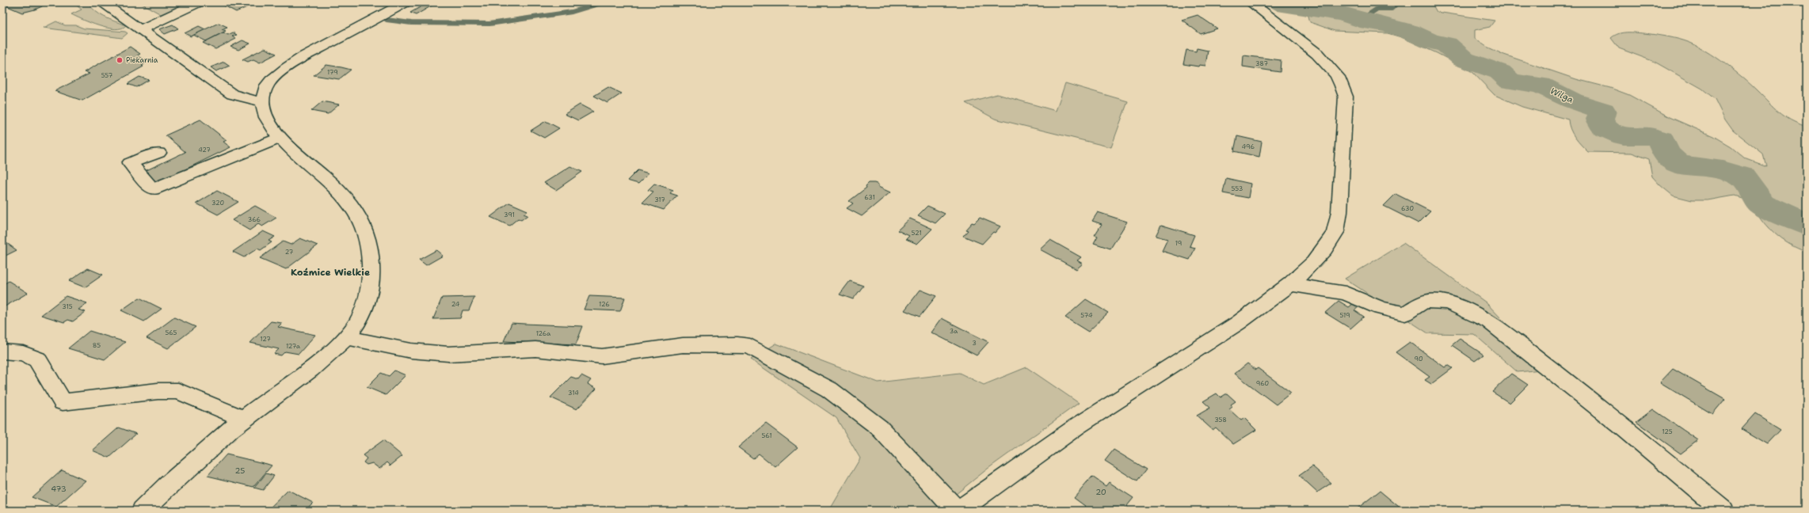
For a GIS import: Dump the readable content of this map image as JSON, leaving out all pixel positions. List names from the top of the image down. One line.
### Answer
{"districts":["Koźmice Wielkie"],"water":["Wilga"],"places":["Piekarnia"],"house_numbers":["387","179","557","496","427","553","631","317","320","630","391","366","521","19","27","24","126","315","574","519","3a","565","126a","127","3","85","127a","90","960","314","358","125","561","25","473","20"]}
